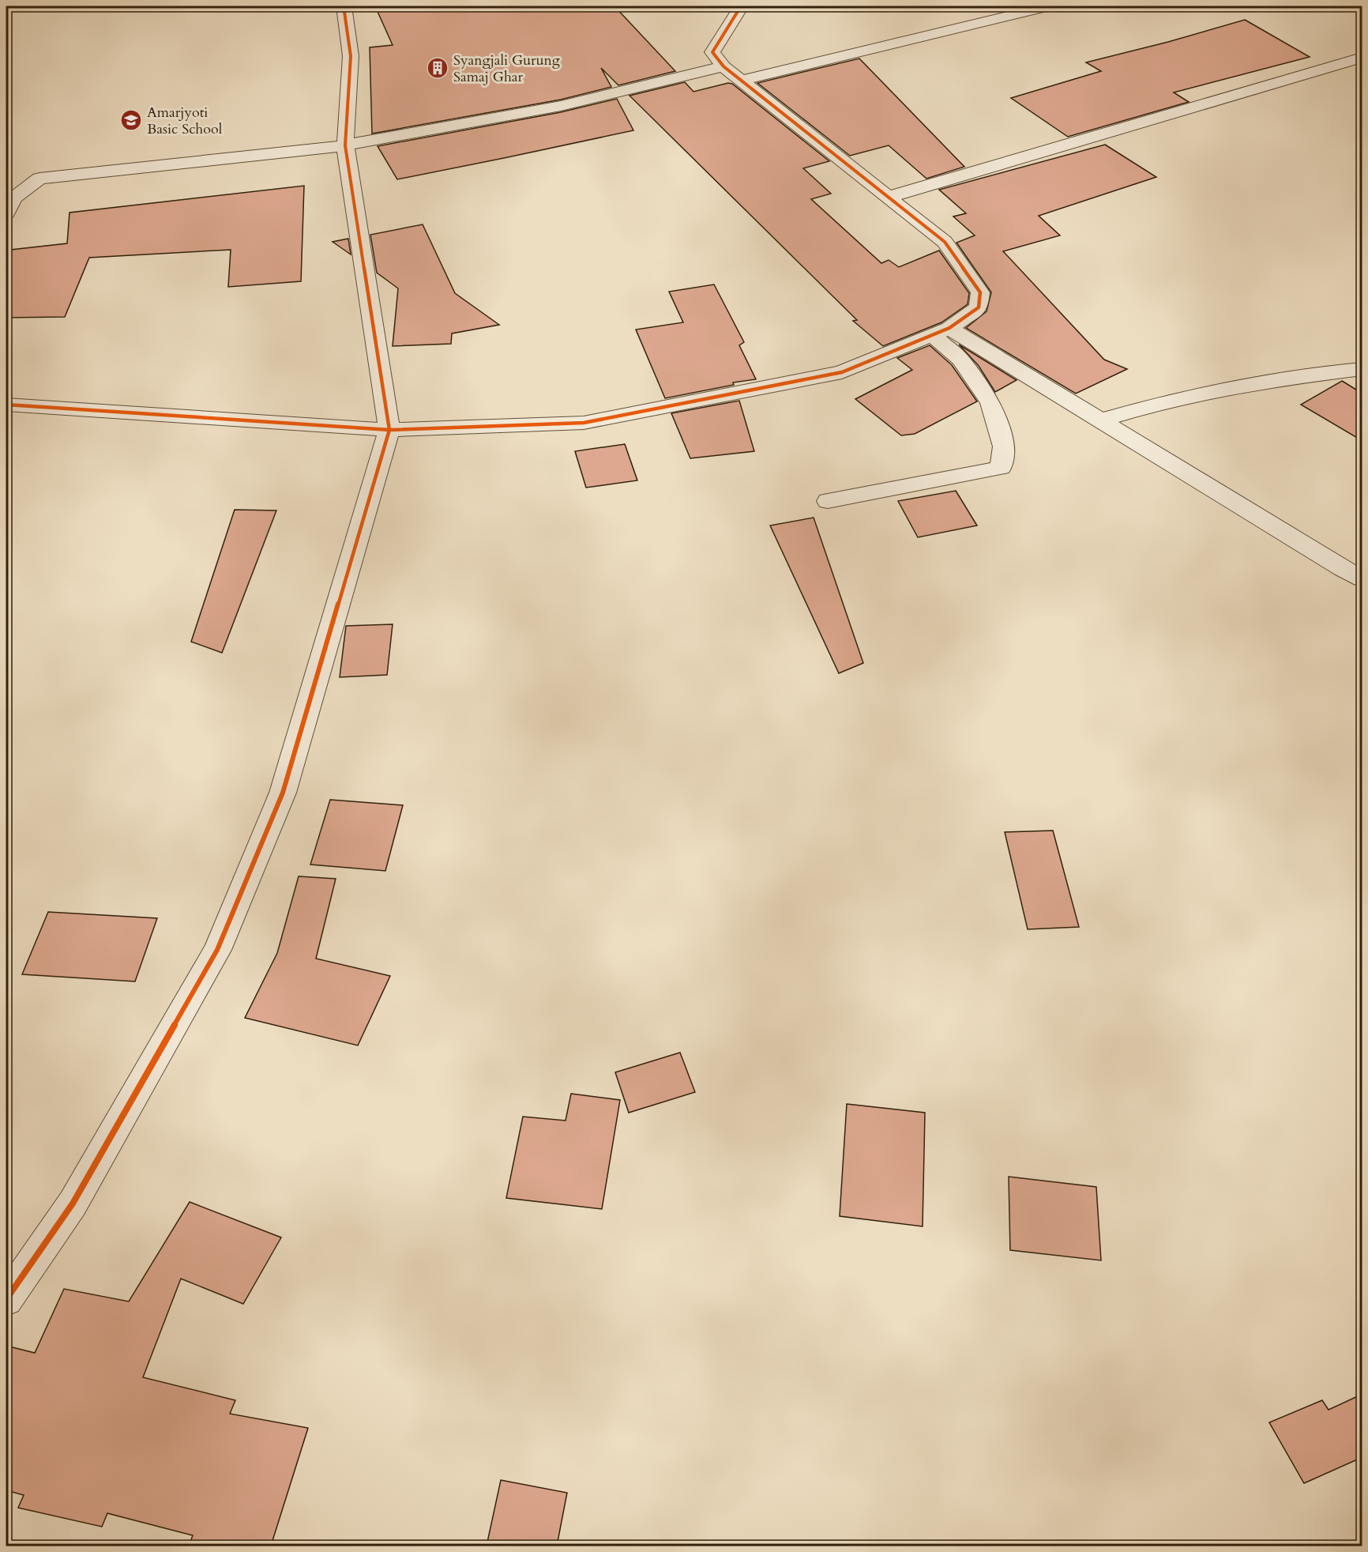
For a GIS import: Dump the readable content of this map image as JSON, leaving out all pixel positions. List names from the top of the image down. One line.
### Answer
{"places":{"building":["Syangjali Gurung Samaj Ghar"],"school or university":["Amarjyoti Basic School"]}}
